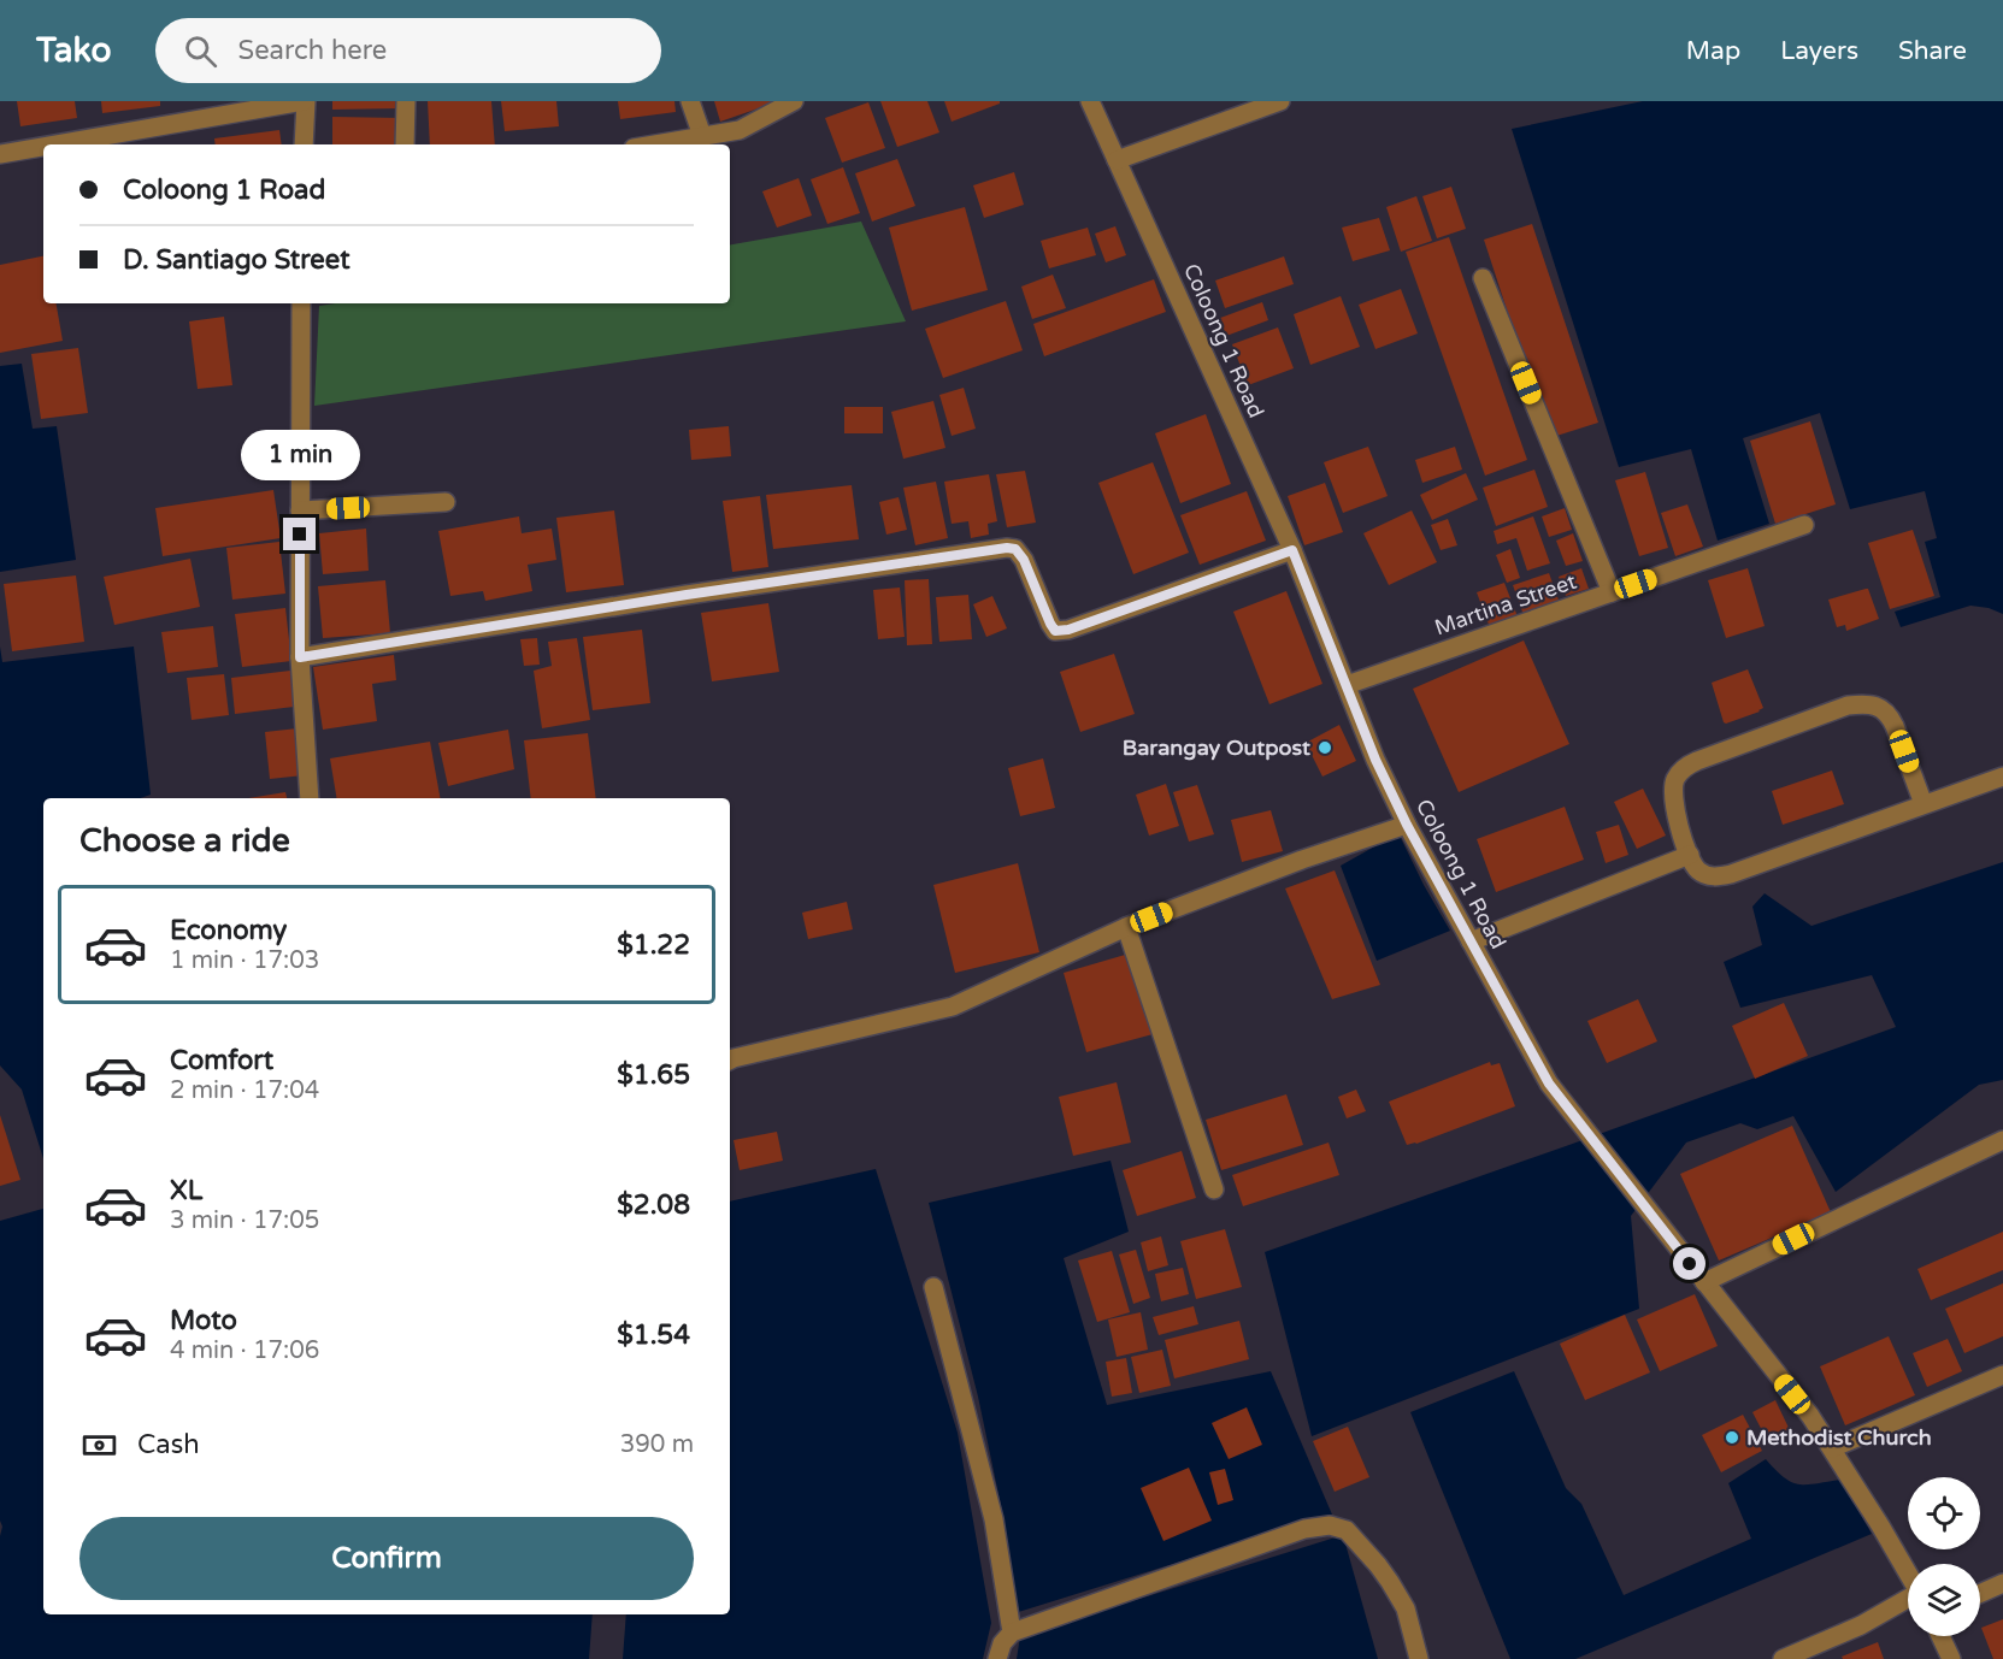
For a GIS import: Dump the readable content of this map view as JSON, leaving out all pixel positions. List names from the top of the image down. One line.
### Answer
{"streets":{"street":["Coloong 1 Road","Martina Street"]},"crossings":[["Coloong 1 Road","Martina Street"]],"places":["Barangay Outpost","Methodist Church"],"page":{"header":"Tako","search":"Search here","nav":["Map","Layers","Share"],"banner":["Coloong 1 Road","D. Santiago Street"],"bubble":"1 min","heading":"Choose a ride","list":[{"name":"Economy","note":"1 min · 17:03","value":"$1.22"},{"name":"Comfort","note":"2 min · 17:04","value":"$1.65"},{"name":"XL","note":"3 min · 17:05","value":"$2.08"},{"name":"Moto","note":"4 min · 17:06","value":"$1.54"}],"pay":["Cash","390 m"],"buttons":"Confirm"}}
